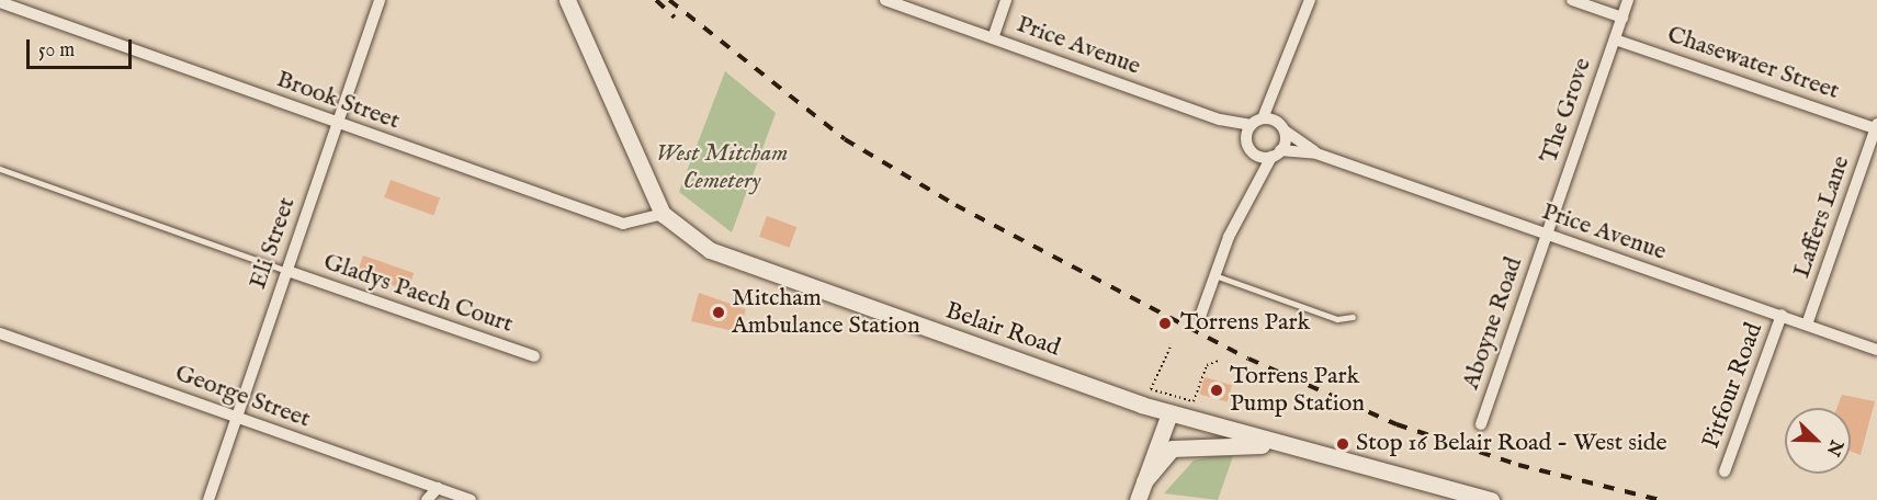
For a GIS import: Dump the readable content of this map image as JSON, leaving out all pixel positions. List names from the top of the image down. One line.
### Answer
{"streets":{"main road":["Belair Road"],"street":["Price Avenue","Chasewater Street","Brook Street","The Grove","Laffers Lane","Eli Street","Gladys Paech Court","Aboyne Road","Pitfour Road","George Street"]},"crossings":[["Price Avenue","The Grove"],["Price Avenue","Laffers Lane"],["Price Avenue","Aboyne Road"],["Price Avenue","Pitfour Road"],["Chasewater Street","The Grove"],["Chasewater Street","Laffers Lane"],["Brook Street","Eli Street"],["Brook Street","Belair Road"],["The Grove","Aboyne Road"],["Eli Street","Gladys Paech Court"],["Eli Street","George Street"]],"parks":["West Mitcham Cemetery"],"places":["Mitcham Ambulance Station","Torrens Park","Torrens Park Pump Station","Stop 16 Belair Road - West side"],"scale_bar":"50 m","north":"bottom right"}
